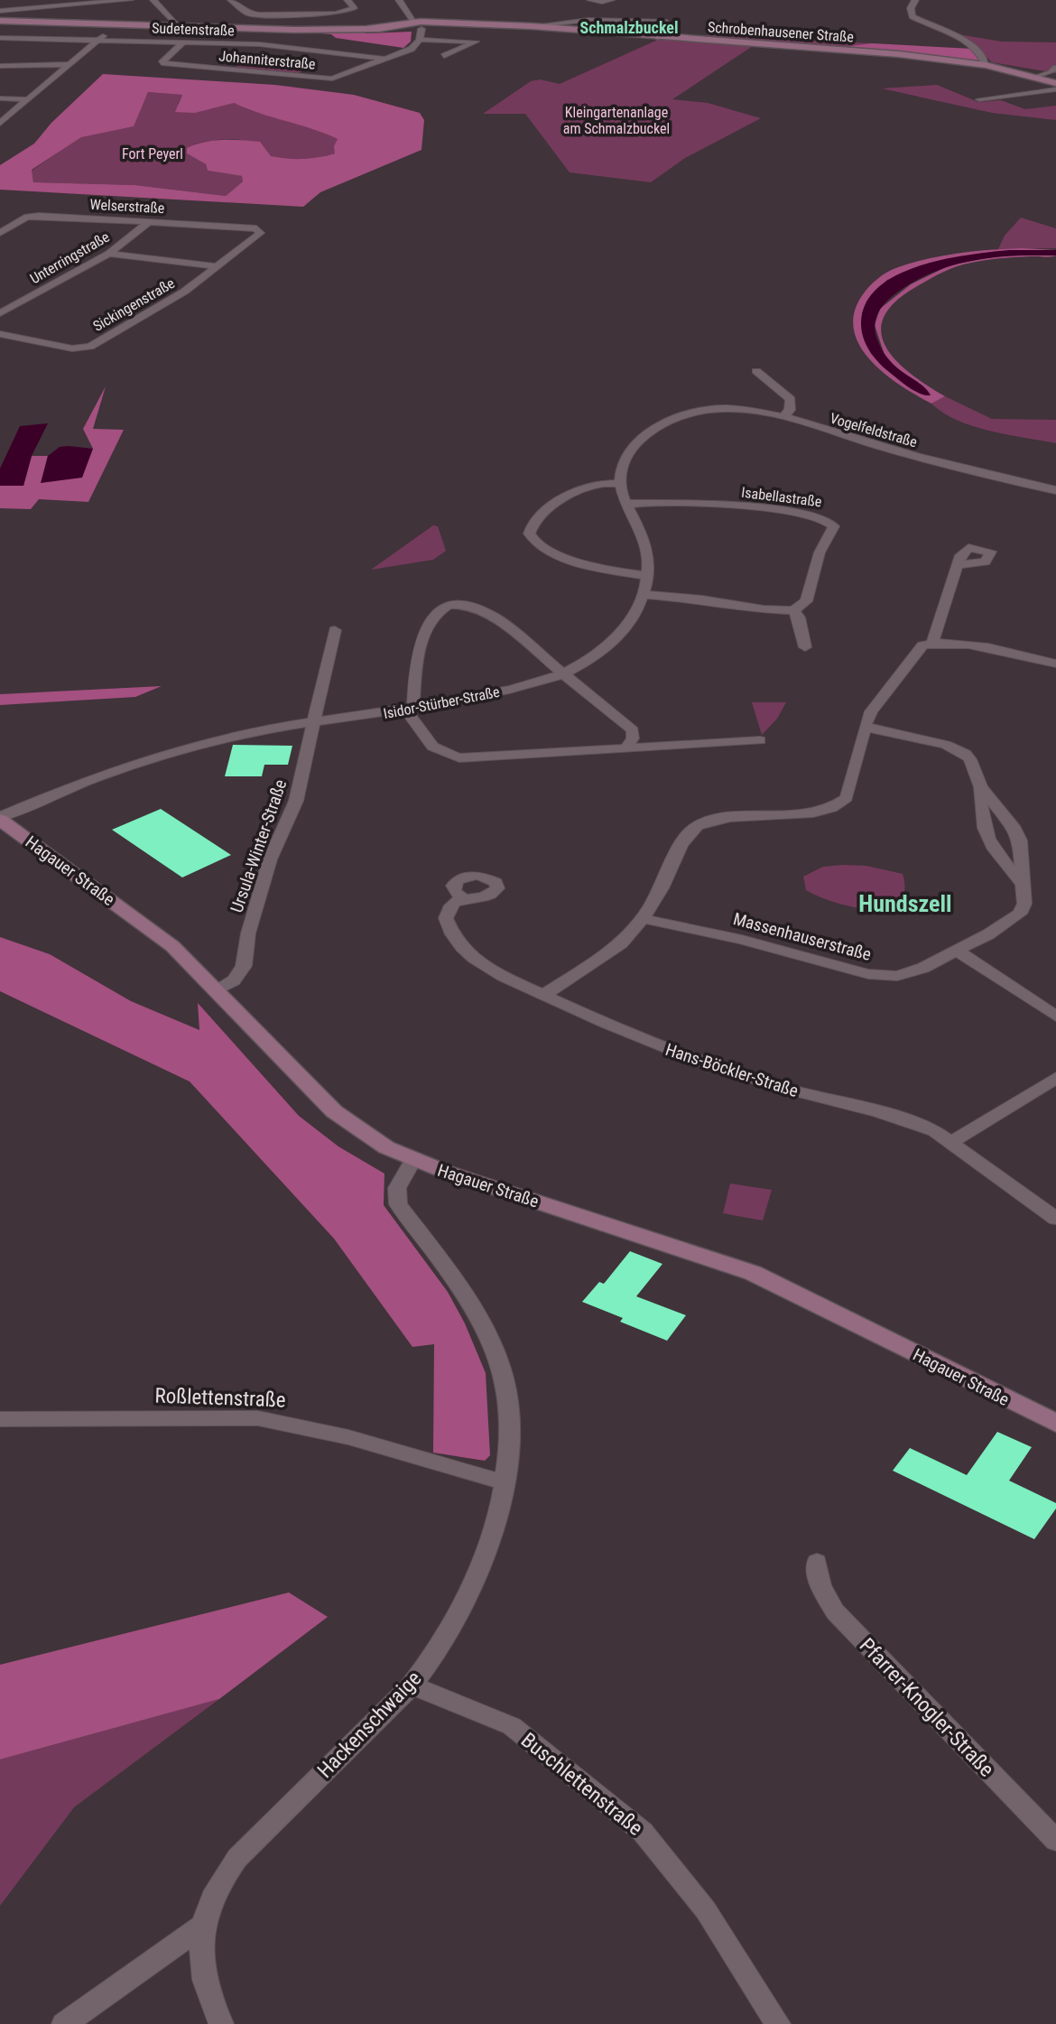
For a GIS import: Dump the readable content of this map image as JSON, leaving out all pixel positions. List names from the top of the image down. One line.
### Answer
{"streets":{"street":["Sudetenstraße","Schrobenhausener Straße","Johanniterstraße","Welserstraße","Unterringstraße","Sickingenstraße","Vogelfeldstraße","Isabellastraße","Isidor-Stürber-Straße","Ursula-Winter-Straße","Hagauer Straße","Massenhauserstraße","Hans-Böckler-Straße","Roßlettenstraße","Pfarrer-Knogler-Straße","Hackenschwaige","Buschlettenstraße"]},"crossings":[["Sudetenstraße","Johanniterstraße"],["Welserstraße","Unterringstraße"],["Welserstraße","Sickingenstraße"],["Vogelfeldstraße","Isidor-Stürber-Straße"],["Isabellastraße","Isidor-Stürber-Straße"],["Isidor-Stürber-Straße","Ursula-Winter-Straße"],["Isidor-Stürber-Straße","Hagauer Straße"],["Ursula-Winter-Straße","Hagauer Straße"],["Hagauer Straße","Hackenschwaige"],["Roßlettenstraße","Hackenschwaige"],["Hackenschwaige","Buschlettenstraße"]],"districts":["Schmalzbuckel","Hundszell"],"parks":["Kleingartenanlage am Schmalzbuckel","Fort Peyerl"]}
